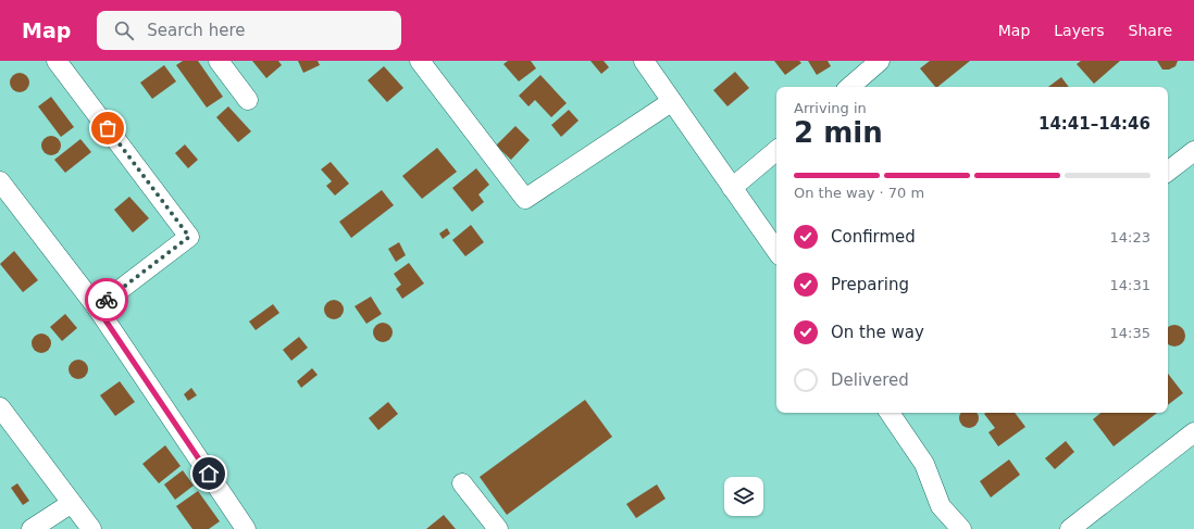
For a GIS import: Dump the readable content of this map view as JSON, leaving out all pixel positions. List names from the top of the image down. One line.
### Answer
{"page":{"header":"Map","search":"Search here","nav":["Map","Layers","Share"],"heading":["2 min","Arriving in","14:41–14:46"],"bar":"On the way · 70 m","list":[["Confirmed","14:23"],["Preparing","14:31"],["On the way","14:35"],"Delivered"]}}
